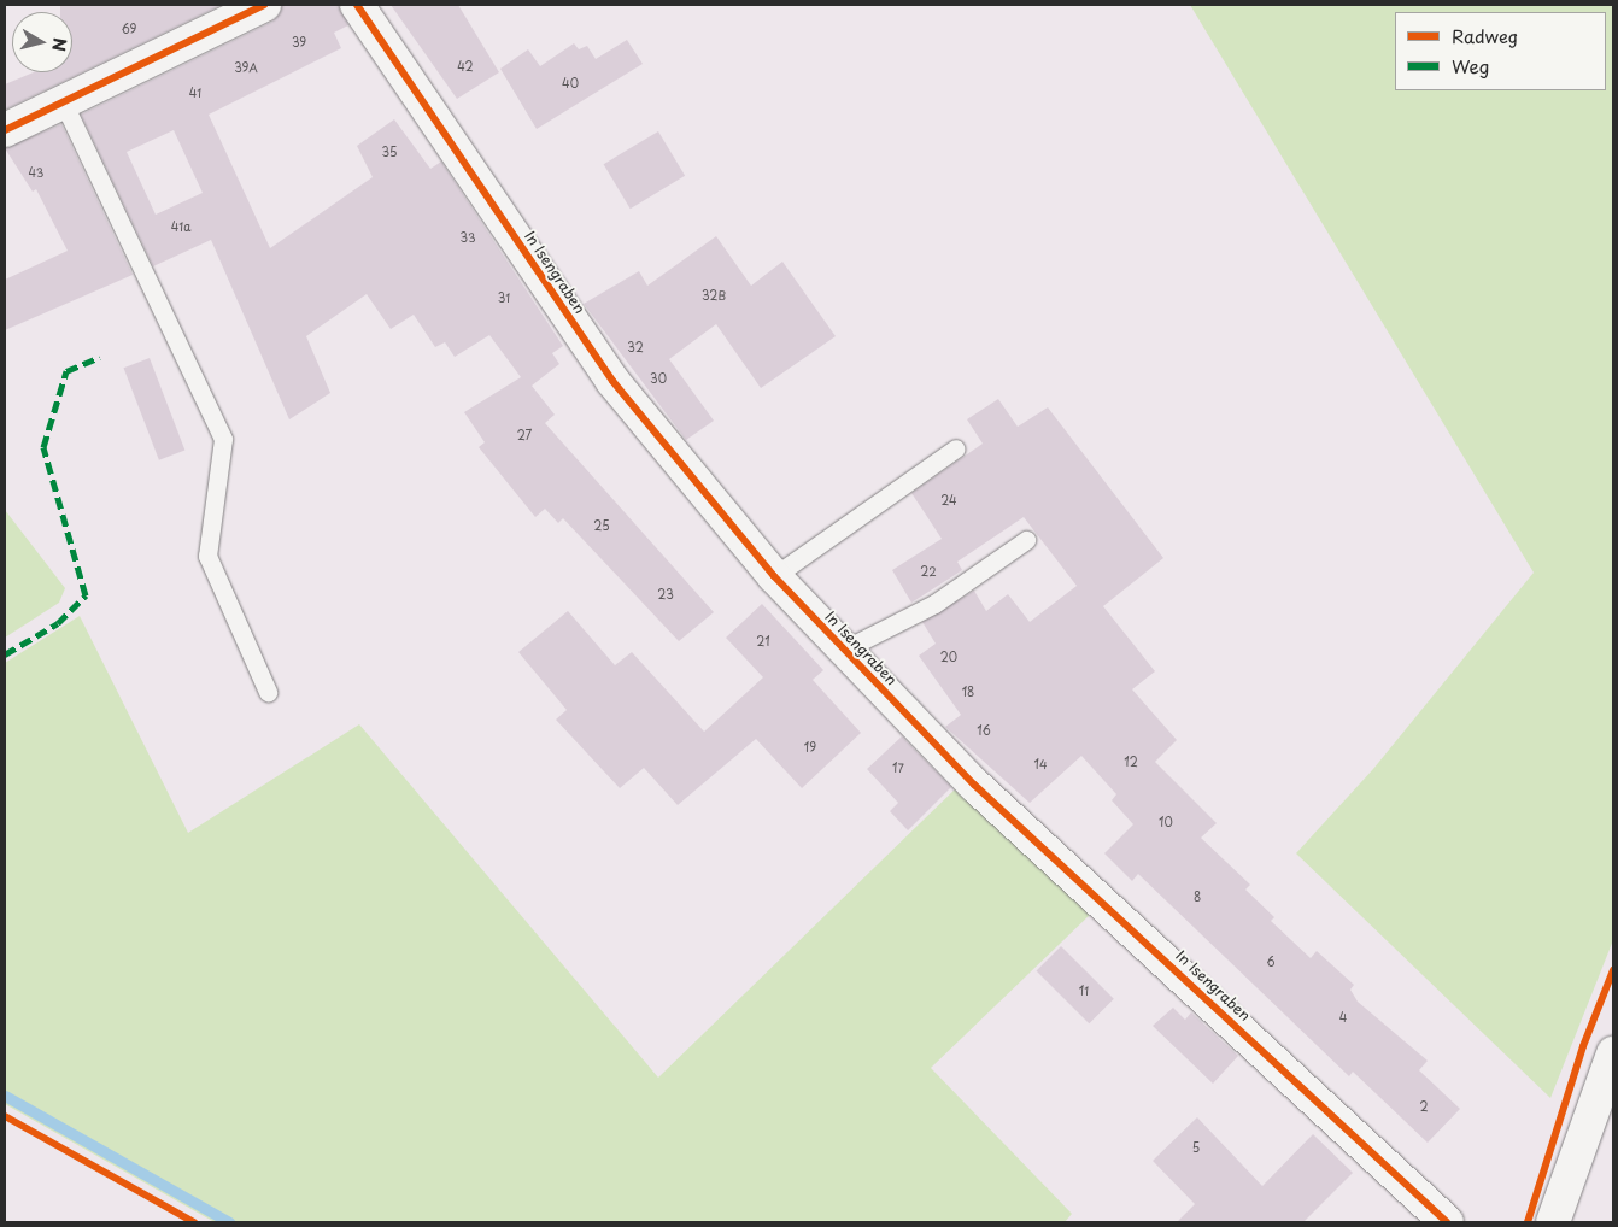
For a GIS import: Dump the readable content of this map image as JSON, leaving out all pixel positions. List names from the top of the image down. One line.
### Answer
{"streets":{"street":["In Isengraben"]},"house_numbers":["69","39","42","39A","40","41","35","43","41a","33","32B","31","32","30","27","24","25","22","23","21","20","18","16","19","12","14","17","10","8","6","11","4","2","5"],"legend":["Radweg","Weg"],"north":"right"}
